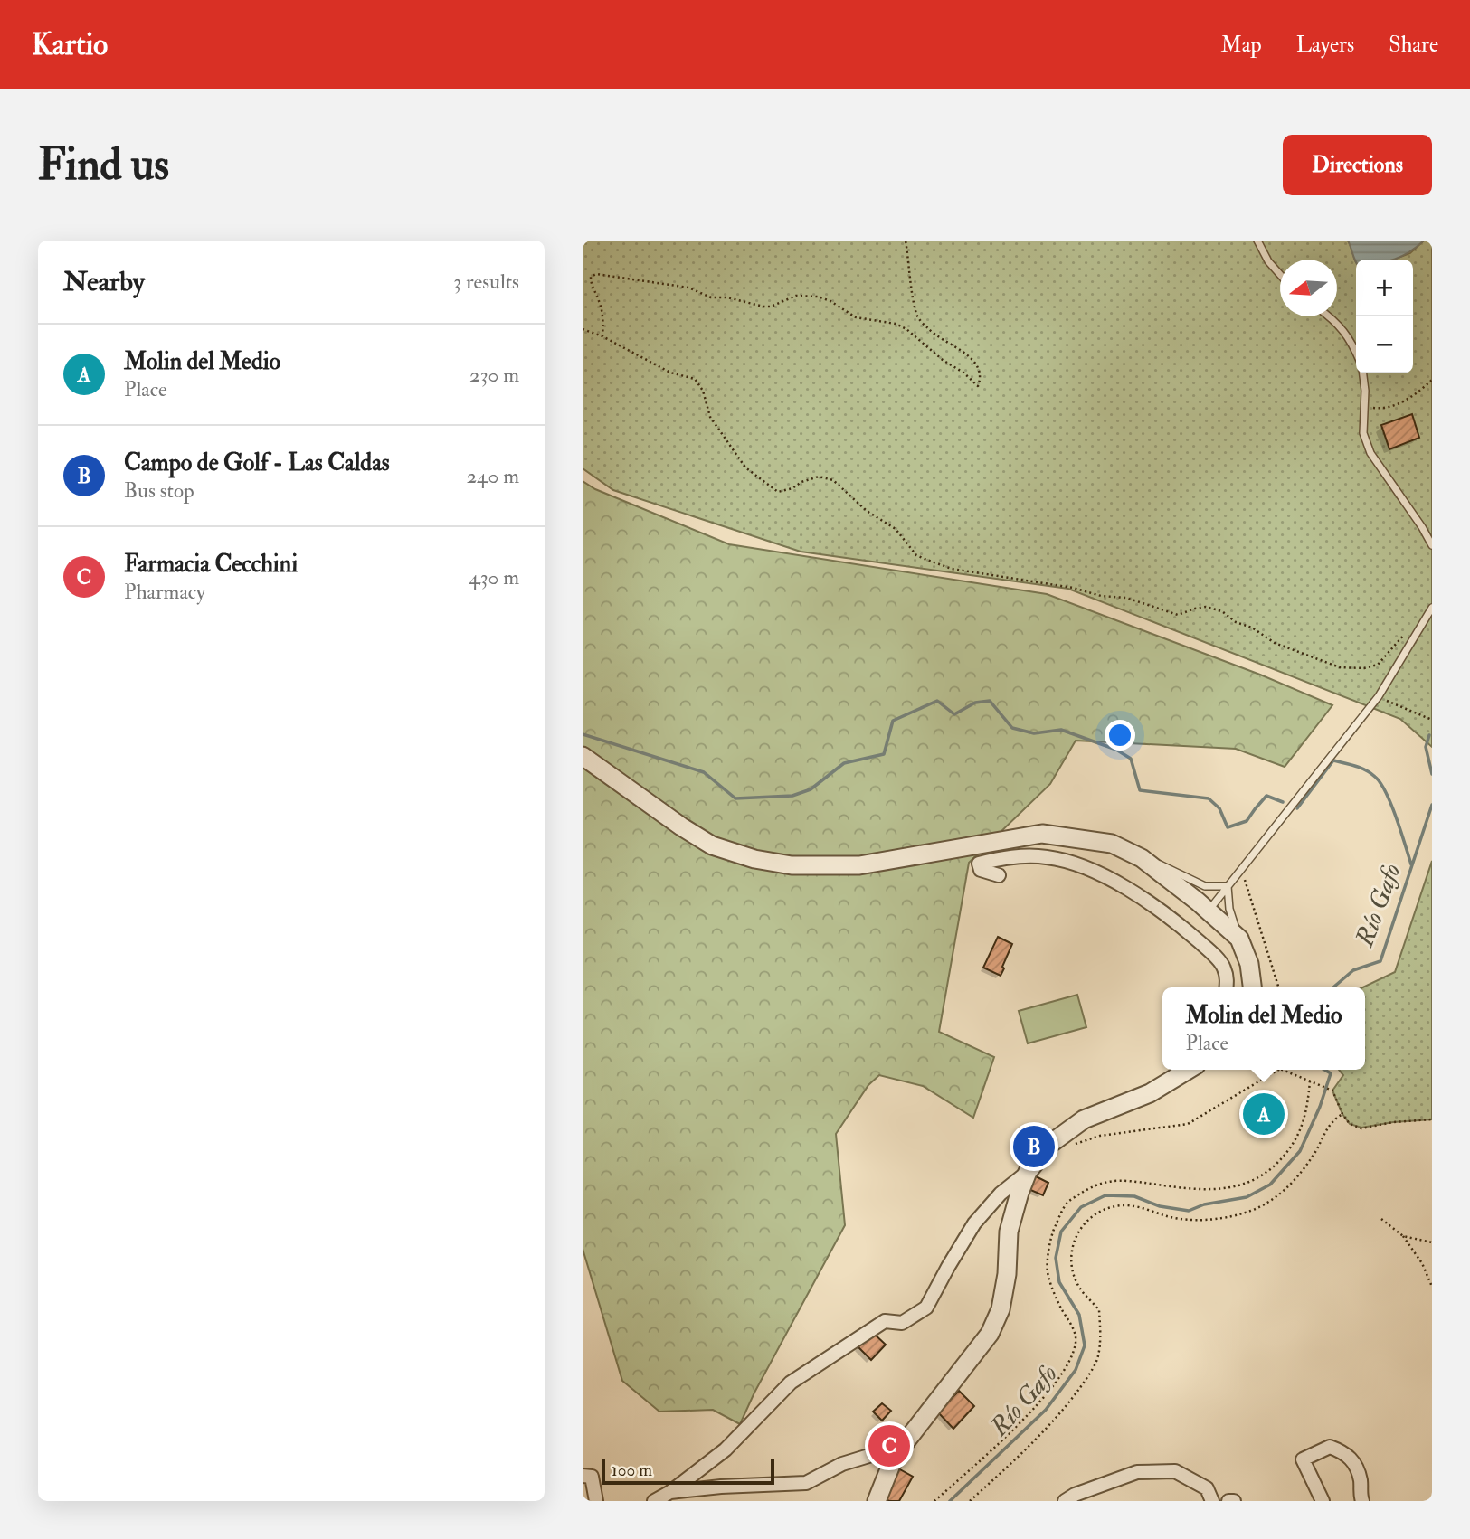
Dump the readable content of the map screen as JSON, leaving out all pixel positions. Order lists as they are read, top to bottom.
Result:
{
  "water": ["Río Gafo"],
  "scale_bar": "100 m",
  "north": "left",
  "page": {
    "header": "Kartio",
    "nav": ["Map", "Layers", "Share"],
    "buttons": "Directions",
    "title": "Find us",
    "heading": ["Nearby", "3 results"],
    "map_buttons": ["+", "−"],
    "list": [
      {
        "mark": "A",
        "name": "Molin del Medio",
        "note": "Place",
        "value": "230 m"
      },
      {
        "mark": "B",
        "name": "Campo de Golf - Las Caldas",
        "note": "Bus stop",
        "value": "240 m"
      },
      {
        "mark": "C",
        "name": "Farmacia Cecchini",
        "note": "Pharmacy",
        "value": "430 m"
      }
    ],
    "popup": ["Molin del Medio", "Place"],
    "pins": ["A", "B", "C"],
    "scale": "100 m"
  }
}
